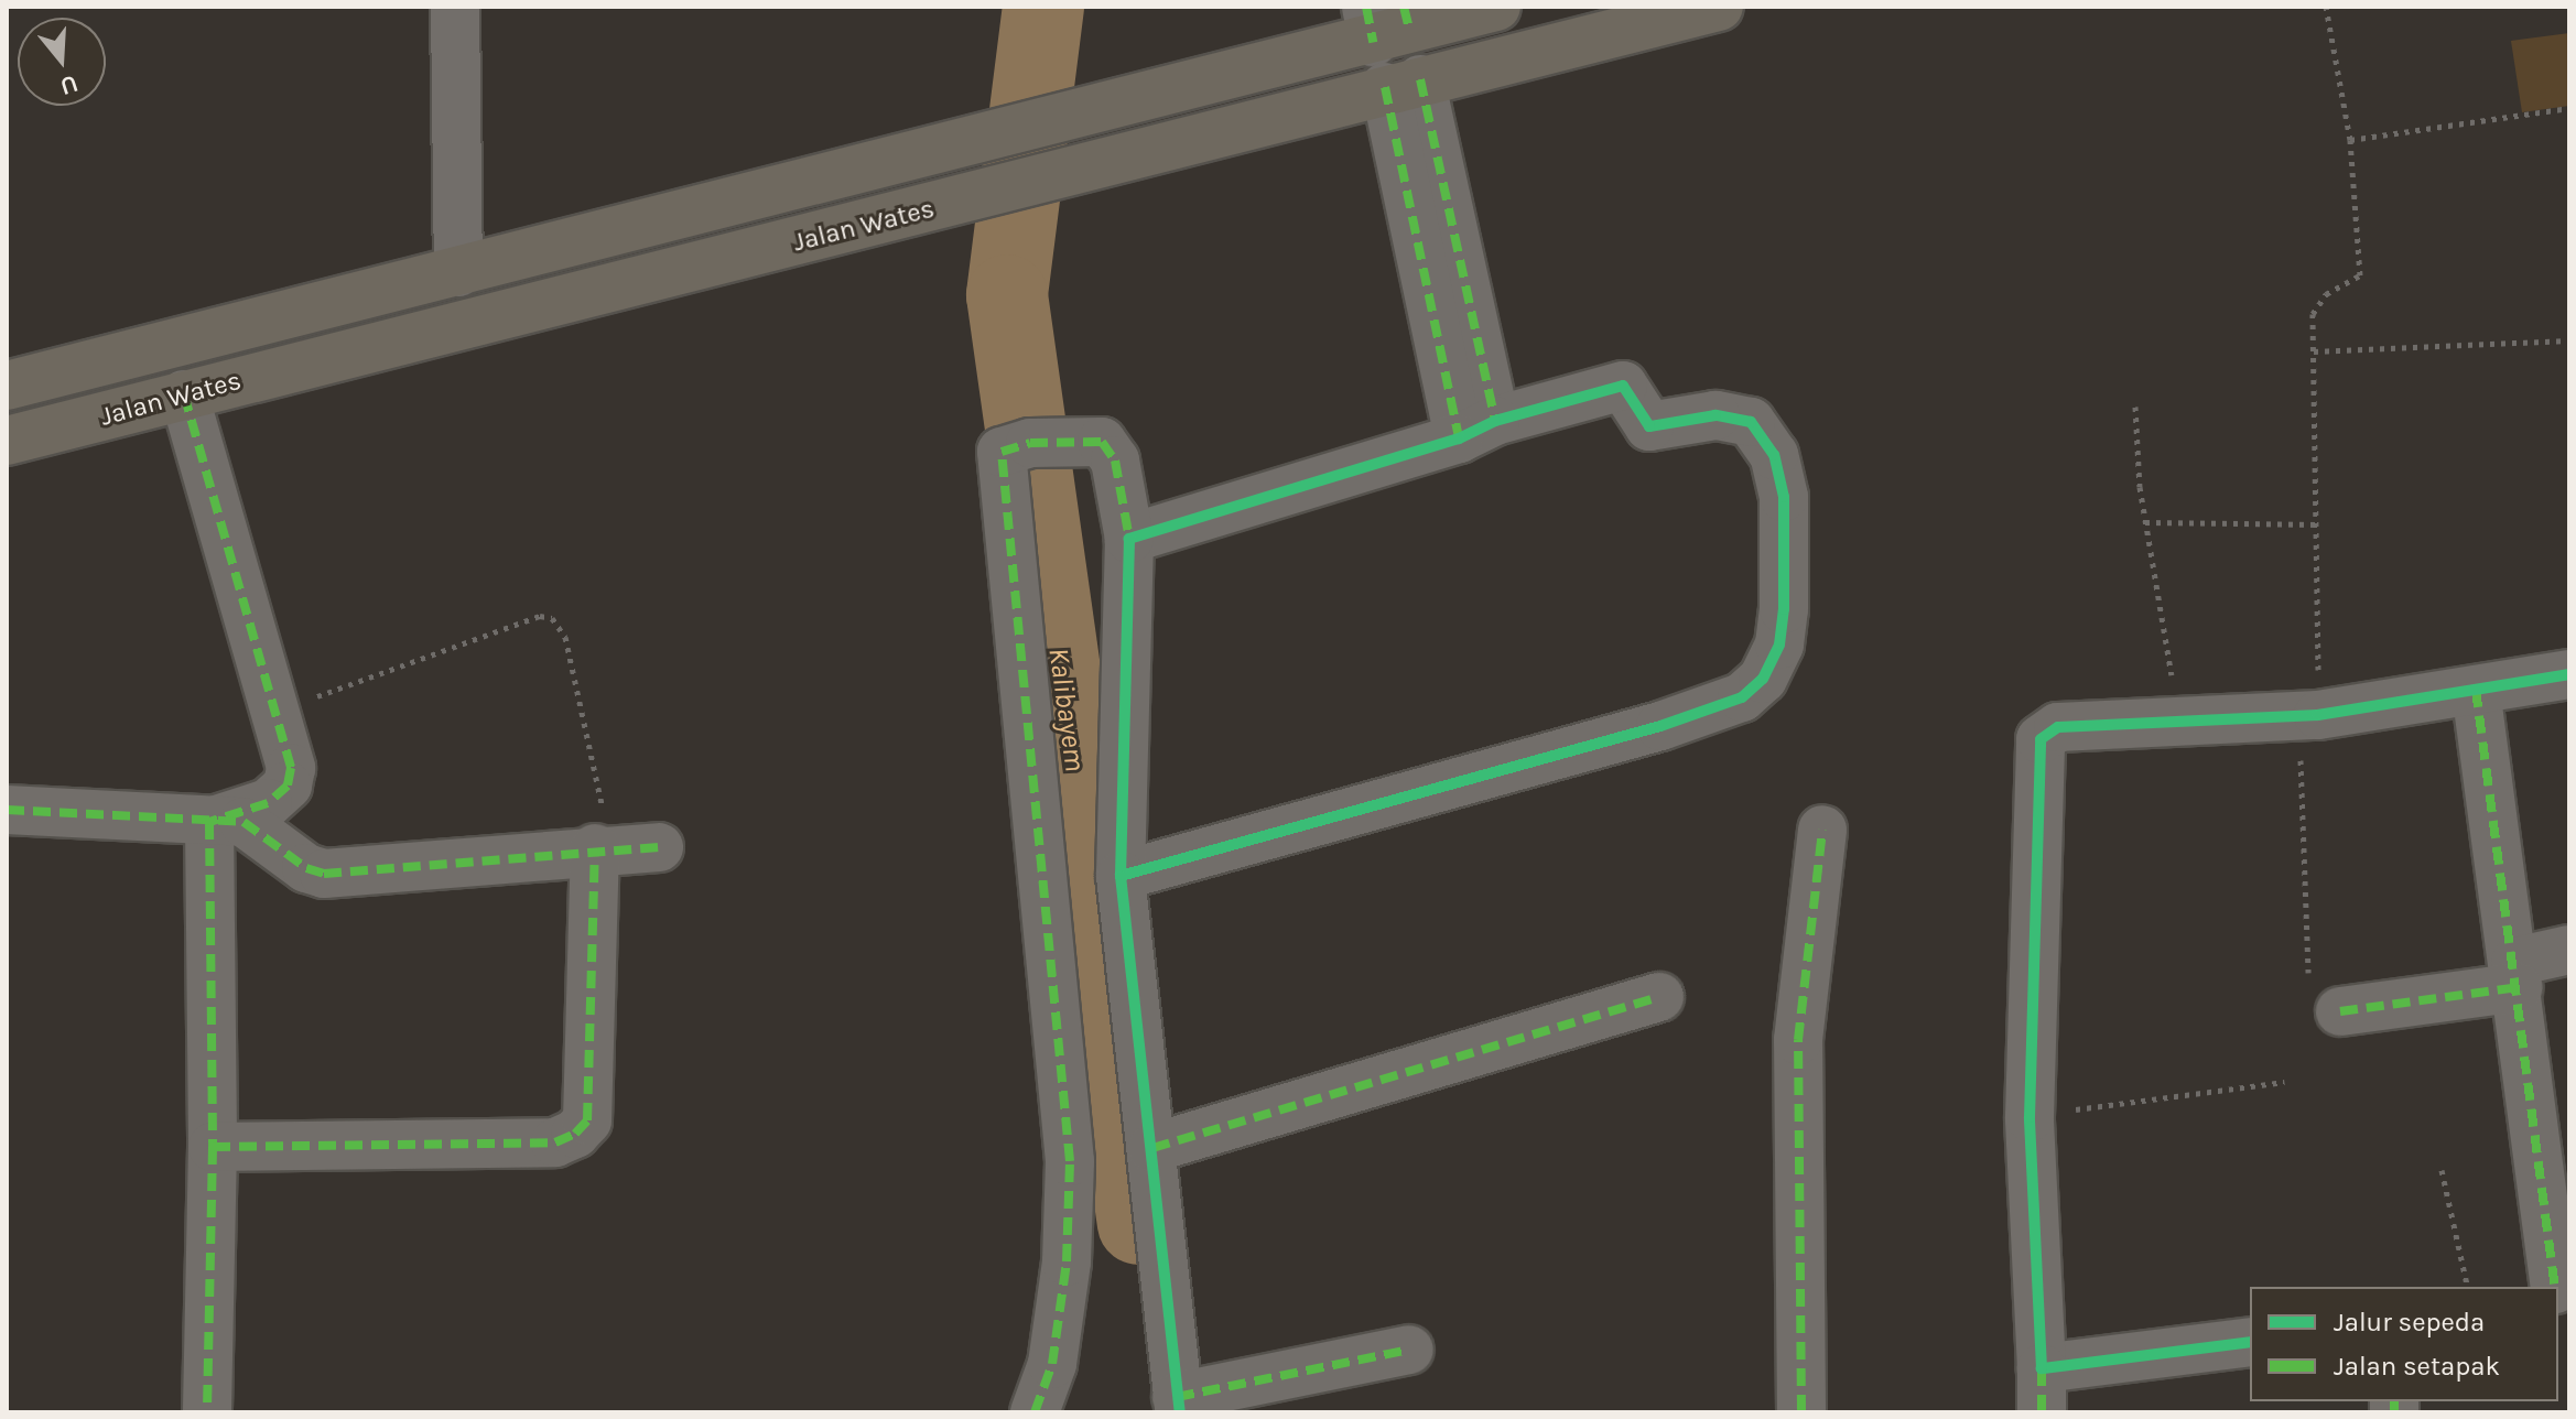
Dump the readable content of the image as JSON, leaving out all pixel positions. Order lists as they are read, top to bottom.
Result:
{
  "streets": {
    "main road": ["Jalan Wates"]
  },
  "water": ["Kalibayem"],
  "legend": ["Jalur sepeda", "Jalan setapak"],
  "north": "bottom"
}
